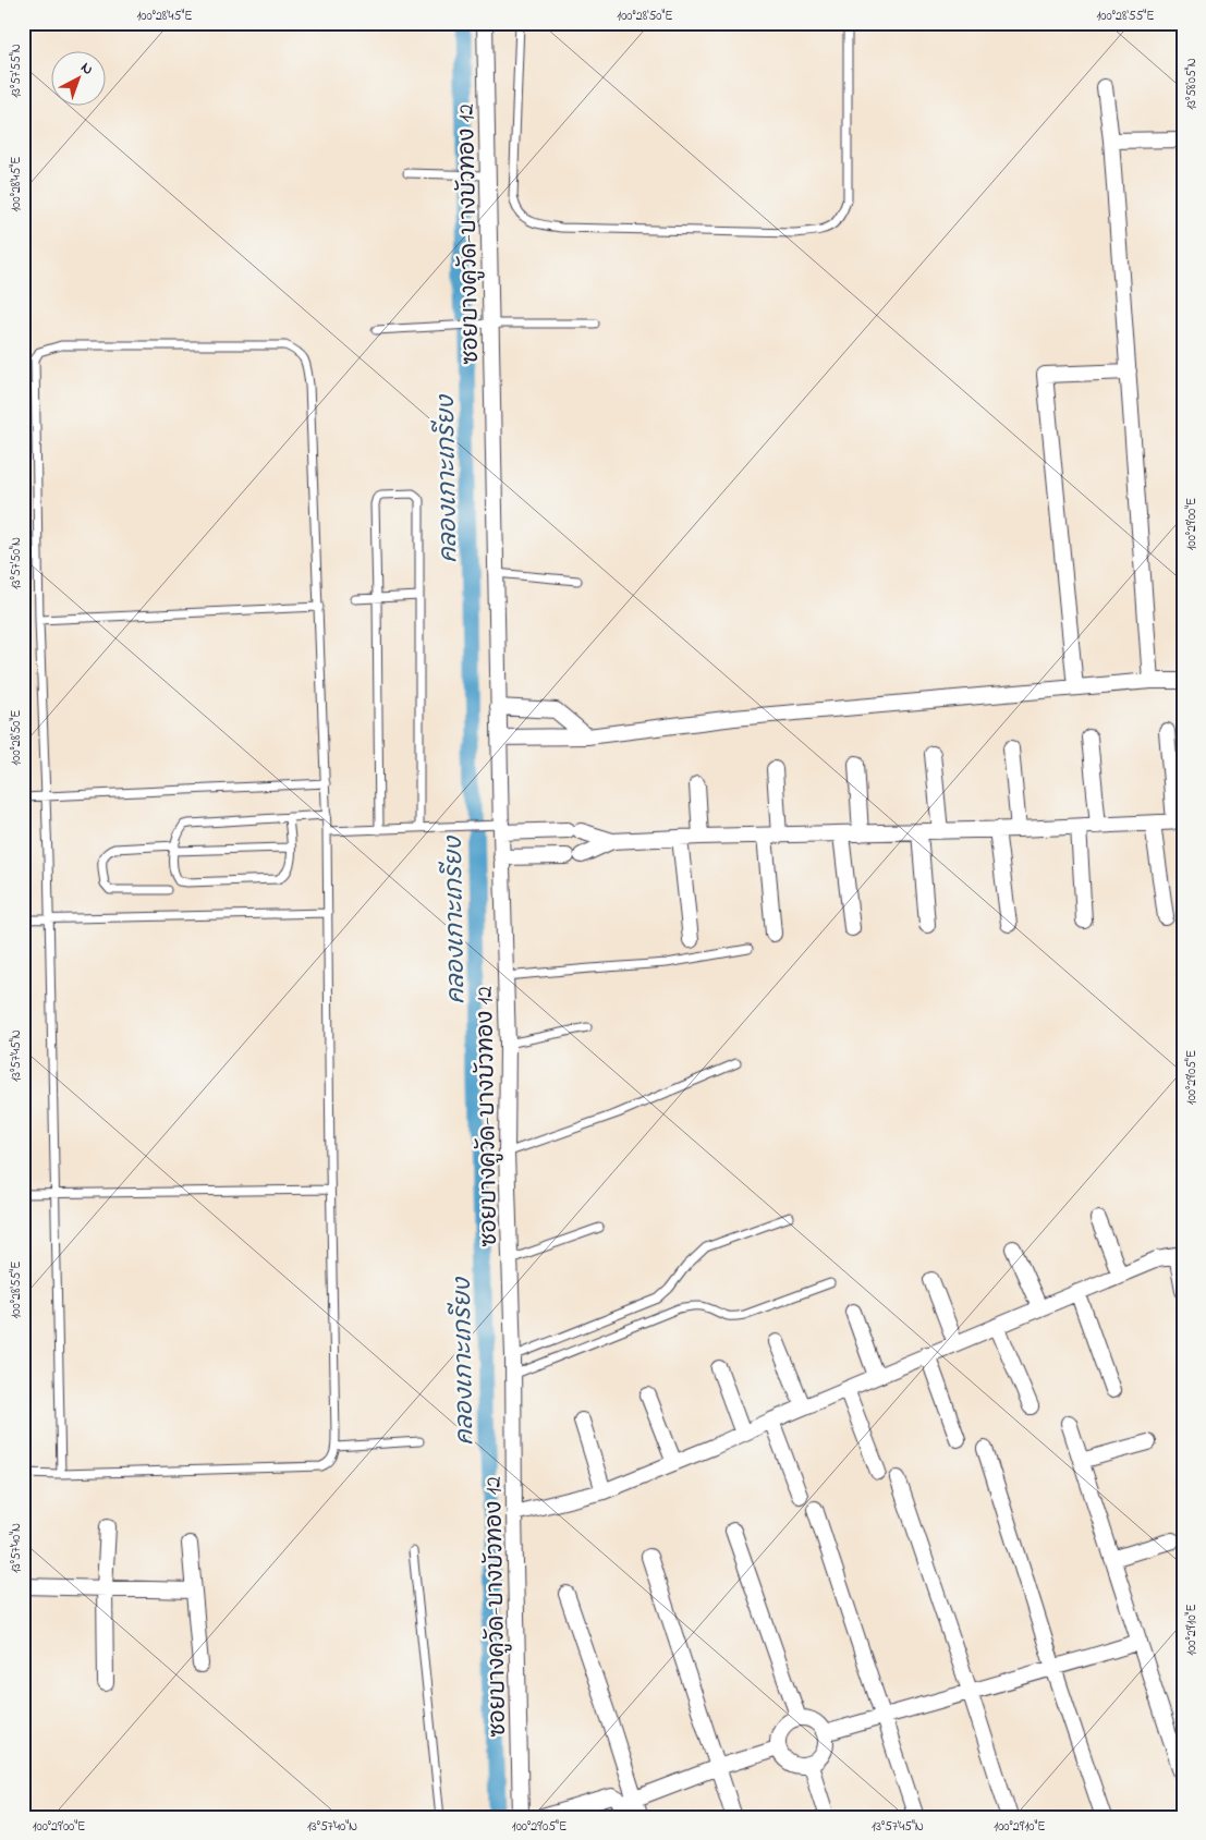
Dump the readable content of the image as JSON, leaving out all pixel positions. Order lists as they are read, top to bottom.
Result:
{
  "streets": {
    "street": ["ซอยบางคูวัด-บางบัวทอง 12"]
  },
  "water": ["คลองเกาะเกรียง"],
  "north": "top right",
  "coordinates": [
    "100°28'45\"E",
    "100°28'50\"E",
    "100°28'55\"E",
    "13°57'55\"N",
    "13°58'05\"N",
    "100°29'00\"E",
    "13°57'50\"N",
    "13°57'45\"N",
    "100°29'05\"E",
    "13°57'40\"N",
    "100°29'10\"E"
  ]
}
